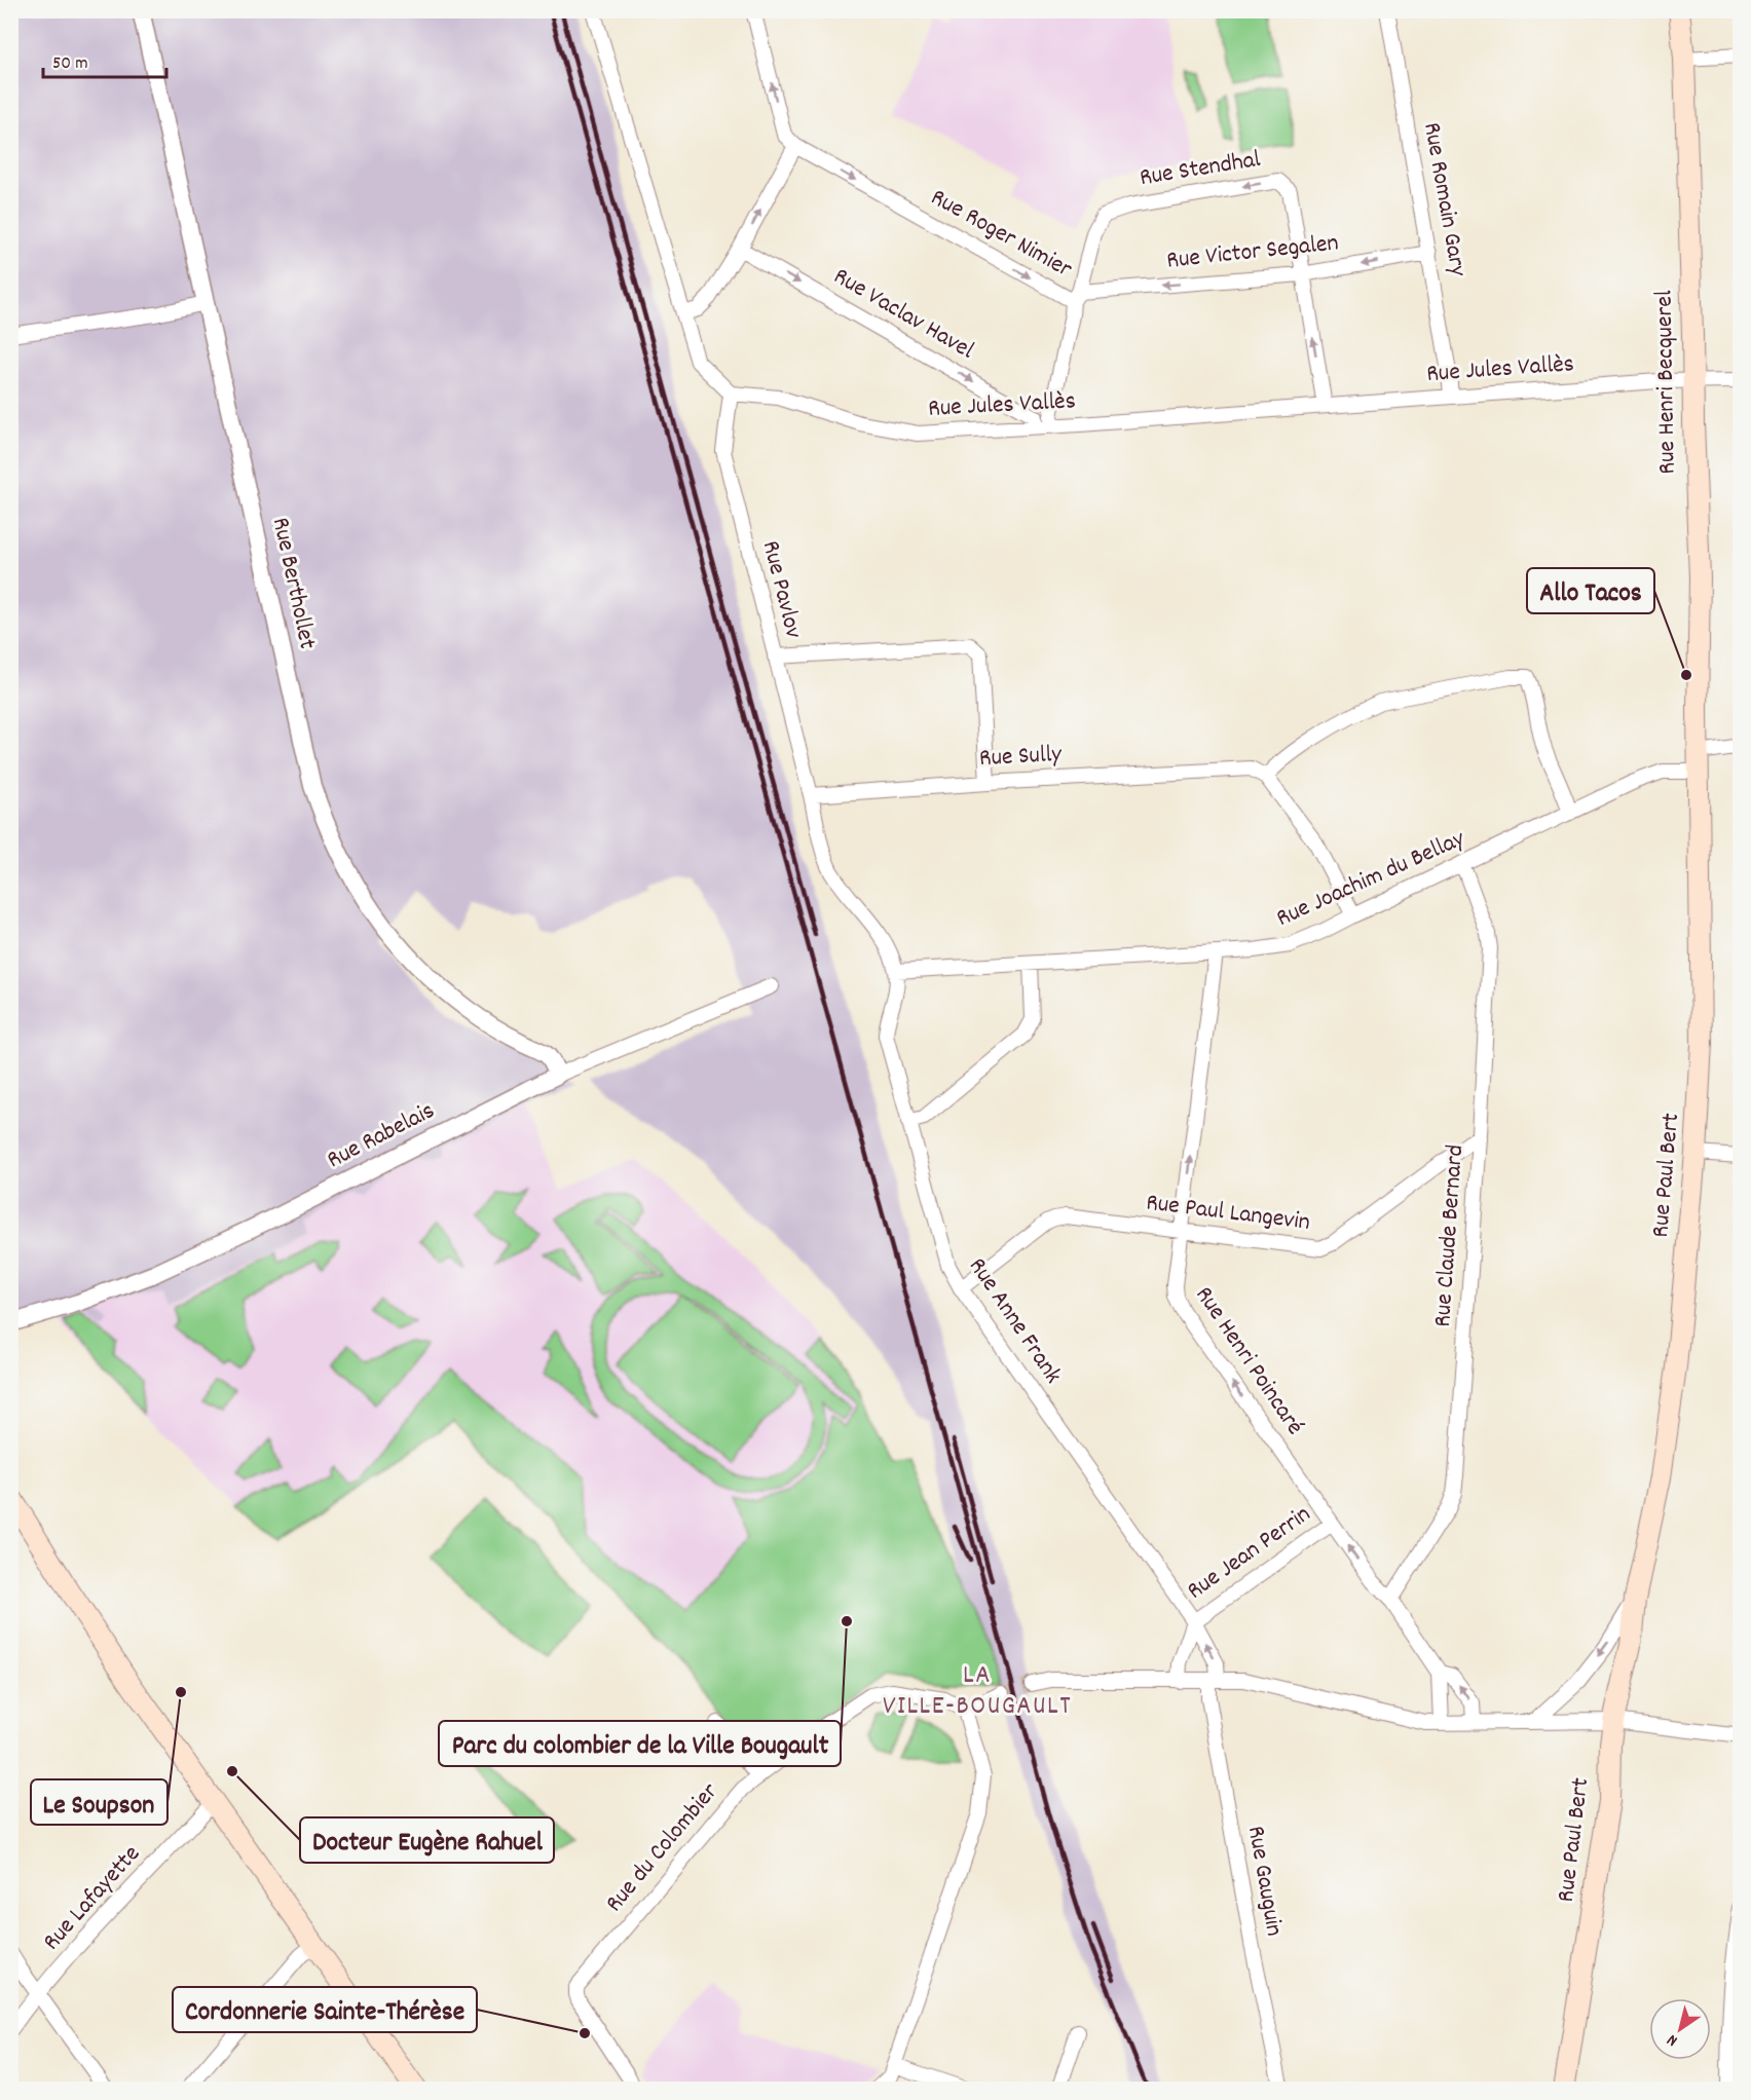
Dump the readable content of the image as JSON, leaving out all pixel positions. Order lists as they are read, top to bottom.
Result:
{
  "streets": {
    "main road": ["Rue Henri Becquerel", "Rue Paul Bert"],
    "street": [
      "Rue Stendhal",
      "Rue Romain Gary",
      "Rue Roger Nimier",
      "Rue Victor Segalen",
      "Rue Vaclav Havel",
      "Rue Jules Vallès",
      "Rue Berthollet",
      "Rue Pavlov",
      "Rue Sully",
      "Rue Joachim du Bellay",
      "Rue Rabelais",
      "Rue Paul Langevin",
      "Rue Claude Bernard",
      "Rue Anne Frank",
      "Rue Henri Poincaré",
      "Rue Jean Perrin",
      "Rue du Colombier",
      "Rue Gauguin",
      "Rue Lafayette"
    ]
  },
  "crossings": [
    ["Rue Stendhal", "Rue Roger Nimier"],
    ["Rue Stendhal", "Rue Victor Segalen"],
    ["Rue Stendhal", "Rue Jules Vallès"],
    ["Rue Romain Gary", "Rue Victor Segalen"],
    ["Rue Romain Gary", "Rue Jules Vallès"],
    ["Rue Roger Nimier", "Rue Victor Segalen"],
    ["Rue Roger Nimier", "Rue Jules Vallès"],
    ["Rue Vaclav Havel", "Rue Jules Vallès"],
    ["Rue Jules Vallès", "Rue Henri Becquerel"],
    ["Rue Jules Vallès", "Rue Pavlov"],
    ["Rue Henri Becquerel", "Rue Joachim du Bellay"],
    ["Rue Henri Becquerel", "Rue Paul Bert"],
    ["Rue Berthollet", "Rue Rabelais"],
    ["Rue Pavlov", "Rue Sully"],
    ["Rue Joachim du Bellay", "Rue Paul Bert"],
    ["Rue Joachim du Bellay", "Rue Claude Bernard"],
    ["Rue Joachim du Bellay", "Rue Anne Frank"],
    ["Rue Joachim du Bellay", "Rue Henri Poincaré"],
    ["Rue Paul Langevin", "Rue Claude Bernard"],
    ["Rue Paul Langevin", "Rue Anne Frank"],
    ["Rue Paul Langevin", "Rue Henri Poincaré"],
    ["Rue Claude Bernard", "Rue Henri Poincaré"],
    ["Rue Anne Frank", "Rue Jean Perrin"],
    ["Rue Anne Frank", "Rue Gauguin"],
    ["Rue Henri Poincaré", "Rue Jean Perrin"]
  ],
  "one_way": [
    "Rue Roger Nimier",
    "Rue Victor Segalen",
    "Rue Vaclav Havel",
    "Rue Henri Poincaré"
  ],
  "districts": ["LA VILLE-BOUGAULT"],
  "places": [
    "Allo Tacos",
    "Parc du colombier de la Ville Bougault",
    "Le Soupson",
    "Docteur Eugène Rahuel",
    "Cordonnerie Sainte-Thérèse"
  ],
  "scale_bar": "50 m",
  "north": "bottom left"
}
